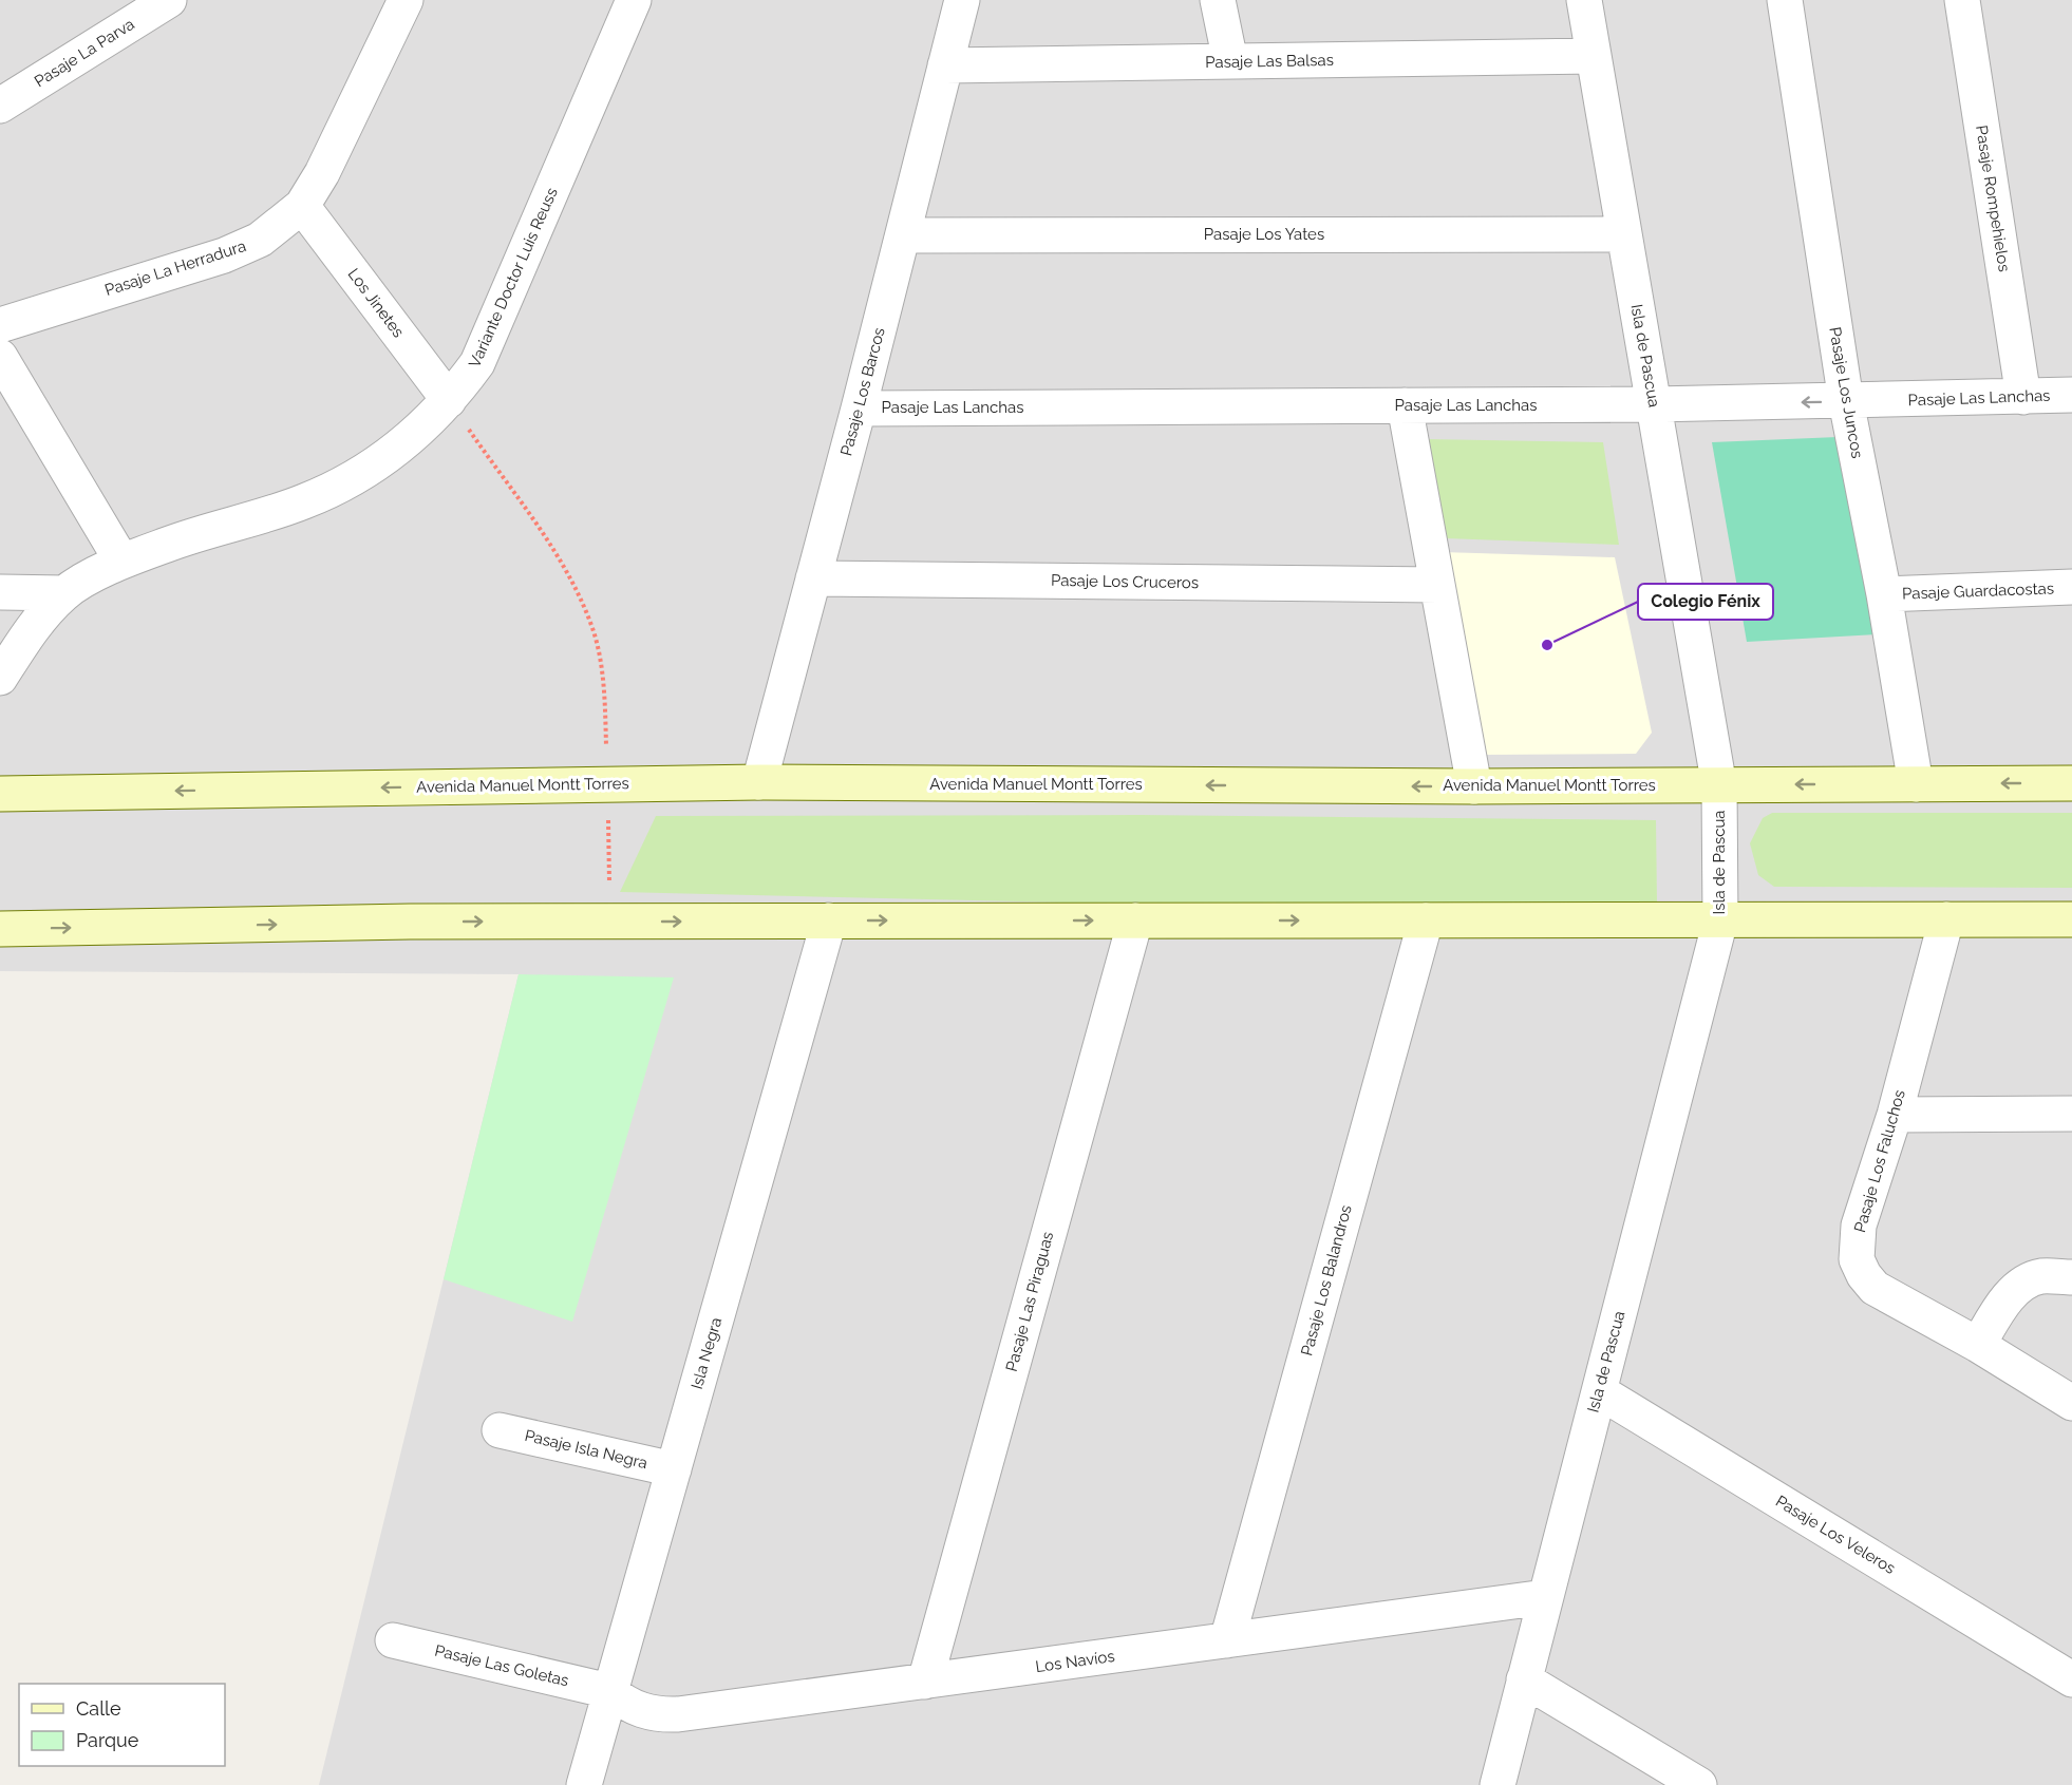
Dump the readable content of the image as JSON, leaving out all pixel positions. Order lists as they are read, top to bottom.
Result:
{
  "streets": {
    "street": [
      "Pasaje La Parva",
      "Pasaje Las Balsas",
      "Pasaje Rompehielos",
      "Pasaje Los Yates",
      "Pasaje La Herradura",
      "Variante Doctor Luis Reuss",
      "Los Jinetes",
      "Isla de Pascua",
      "Pasaje Los Barcos",
      "Pasaje Los Juncos",
      "Pasaje Las Lanchas",
      "Pasaje Los Cruceros",
      "Pasaje Guardacostas",
      "Avenida Manuel Montt Torres",
      "Pasaje Los Faluchos",
      "Pasaje Los Balandros",
      "Pasaje Las Piraguas",
      "Isla Negra",
      "Pasaje Isla Negra",
      "Pasaje Los Veleros",
      "Los Navíos",
      "Pasaje Las Goletas"
    ]
  },
  "crossings": [
    ["Pasaje Las Balsas", "Isla de Pascua"],
    ["Pasaje Las Balsas", "Pasaje Los Barcos"],
    ["Pasaje Rompehielos", "Pasaje Las Lanchas"],
    ["Pasaje Los Yates", "Isla de Pascua"],
    ["Pasaje Los Yates", "Pasaje Los Barcos"],
    ["Pasaje La Herradura", "Los Jinetes"],
    ["Variante Doctor Luis Reuss", "Los Jinetes"],
    ["Isla de Pascua", "Pasaje Las Lanchas"],
    ["Isla de Pascua", "Avenida Manuel Montt Torres"],
    ["Isla de Pascua", "Pasaje Los Veleros"],
    ["Isla de Pascua", "Los Navíos"],
    ["Pasaje Los Barcos", "Pasaje Las Lanchas"],
    ["Pasaje Los Barcos", "Pasaje Los Cruceros"],
    ["Pasaje Los Barcos", "Avenida Manuel Montt Torres"],
    ["Pasaje Los Juncos", "Pasaje Las Lanchas"],
    ["Pasaje Los Juncos", "Pasaje Guardacostas"],
    ["Pasaje Los Juncos", "Avenida Manuel Montt Torres"],
    ["Pasaje Los Balandros", "Los Navíos"],
    ["Pasaje Las Piraguas", "Los Navíos"],
    ["Isla Negra", "Pasaje Isla Negra"],
    ["Isla Negra", "Los Navíos"],
    ["Isla Negra", "Pasaje Las Goletas"],
    ["Los Navíos", "Pasaje Las Goletas"]
  ],
  "places": ["Colegio Fénix"],
  "legend": ["Calle", "Parque"]
}
